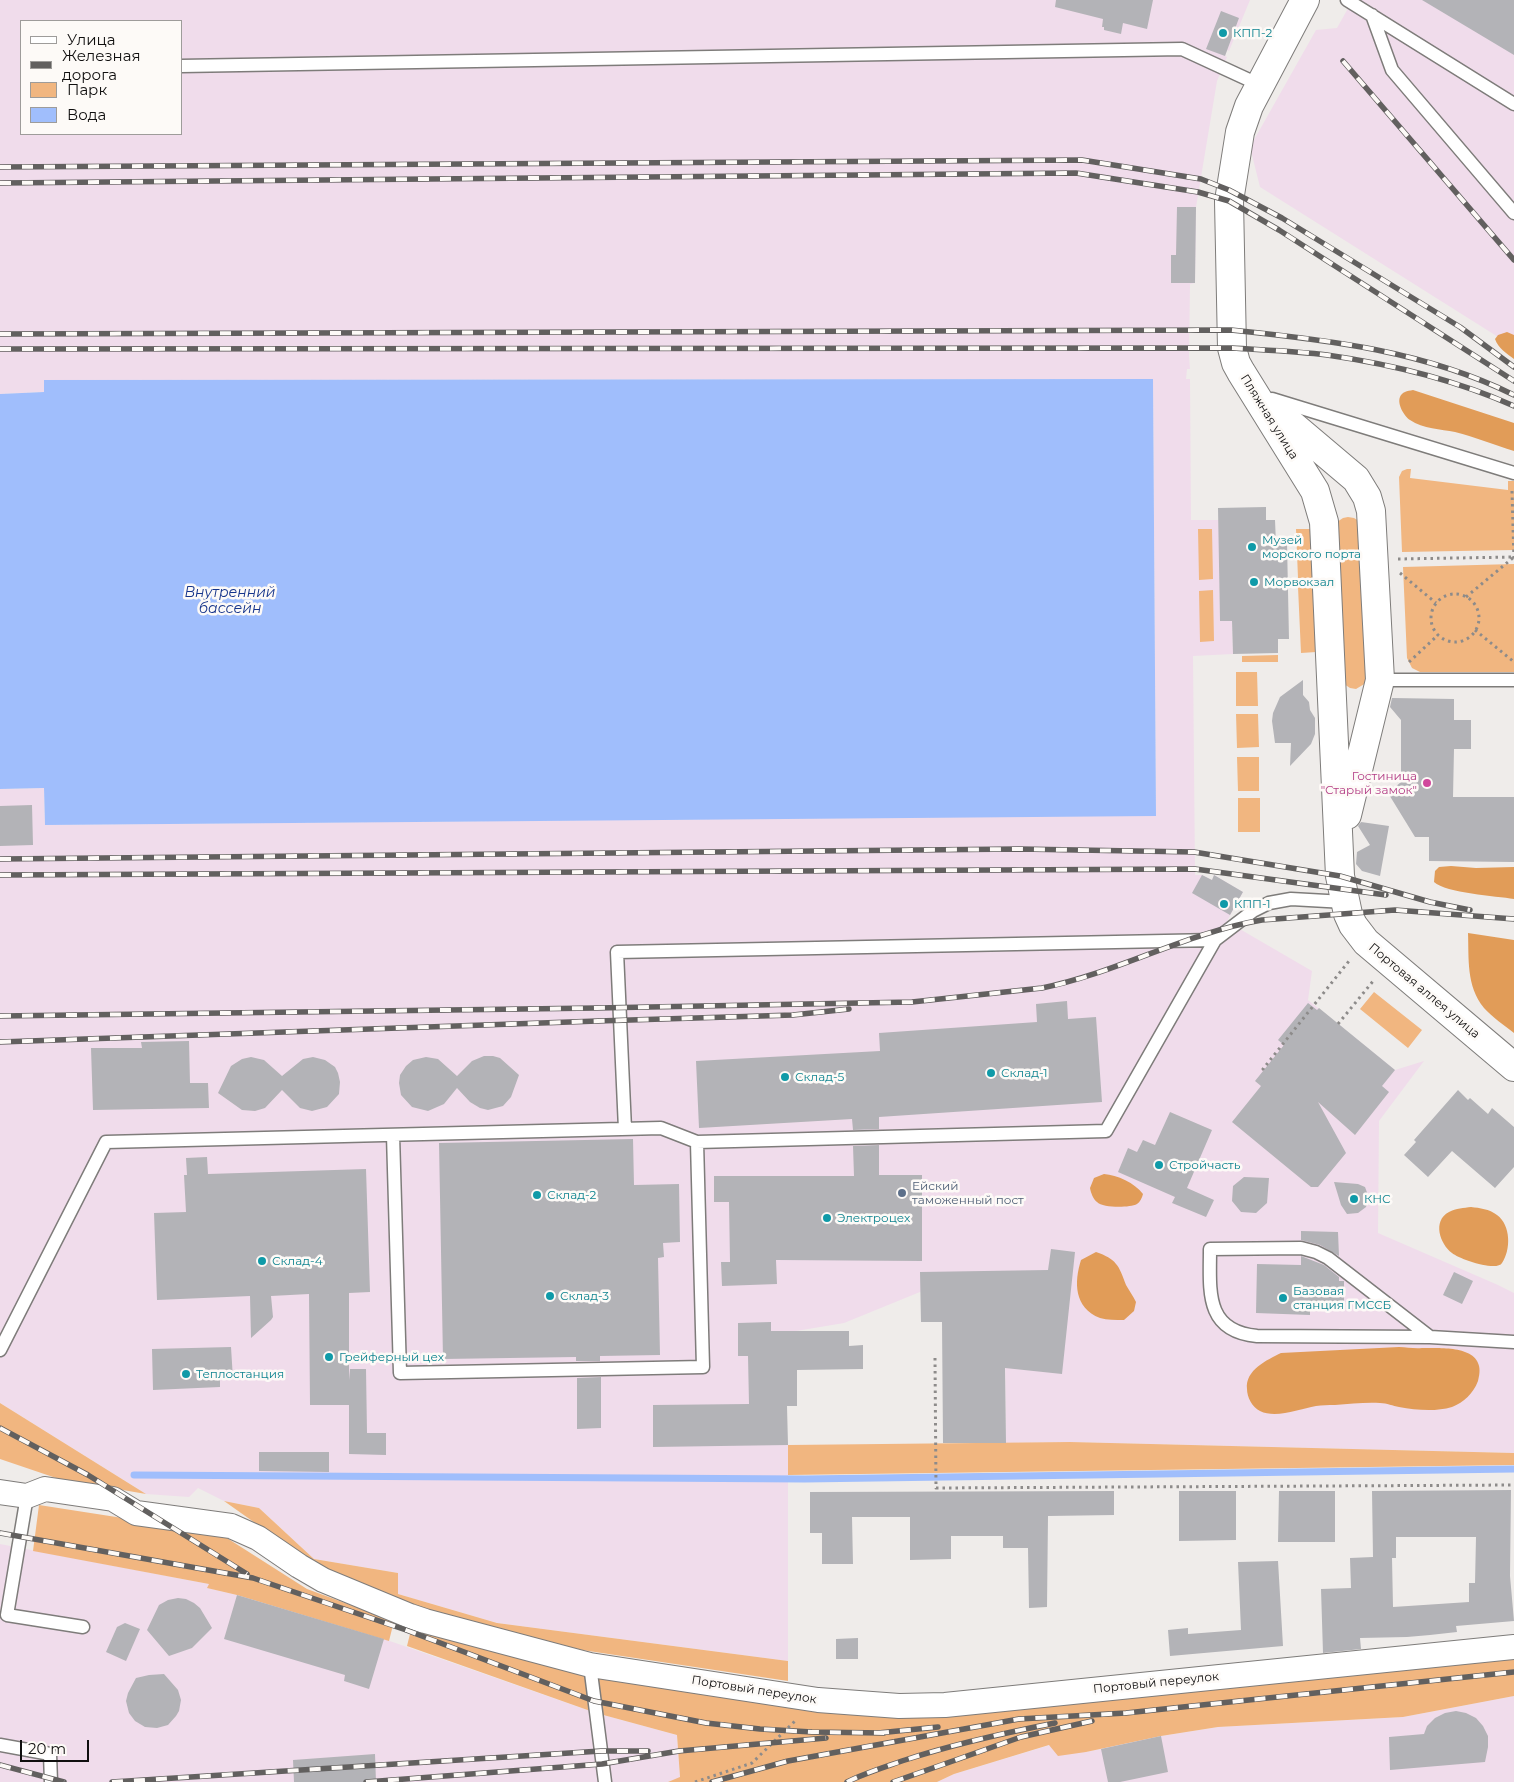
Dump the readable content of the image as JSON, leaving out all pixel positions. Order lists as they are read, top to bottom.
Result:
{
  "streets": {
    "street": ["Пляжная улица", "Портовая аллея улица", "Портовый переулок"]
  },
  "crossings": [
    ["Пляжная улица", "Портовая аллея улица"]
  ],
  "water": ["Внутренний бассейн"],
  "places": [
    "КПП-2",
    "Музей морского порта",
    "Морвокзал",
    "Гостиница \"Старый замок\"",
    "КПП-1",
    "Склад-1",
    "Склад-5",
    "Стройчасть",
    "Ейский таможенный пост",
    "Склад-2",
    "КНС",
    "Электроцех",
    "Склад-4",
    "Склад-3",
    "Базовая станция ГМССБ",
    "Грейферный цех",
    "Теплостанция"
  ],
  "legend": [
    "Улица",
    "Железная дорога",
    "Парк",
    "Вода"
  ],
  "scale_bar": "20 m"
}
